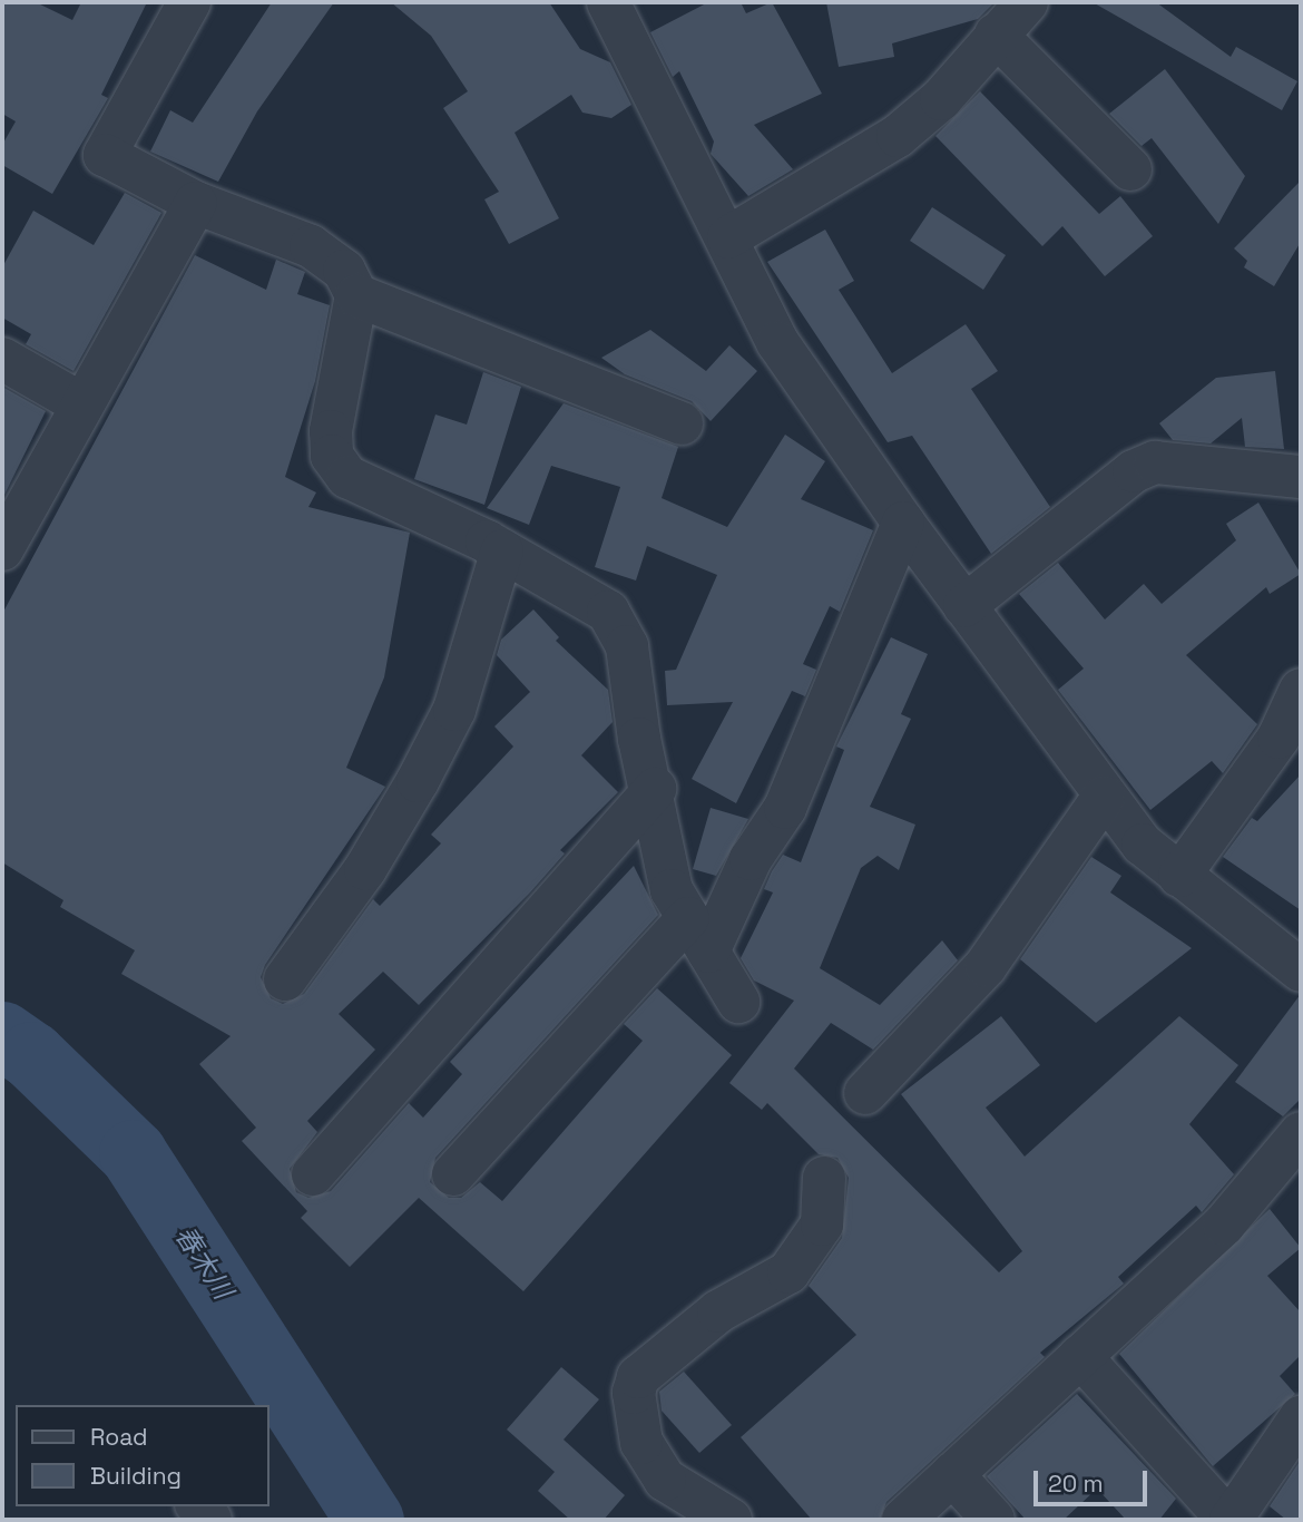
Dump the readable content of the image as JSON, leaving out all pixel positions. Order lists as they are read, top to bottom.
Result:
{
  "water": ["春木川"],
  "legend": ["Road", "Building"],
  "scale_bar": "20 m"
}
